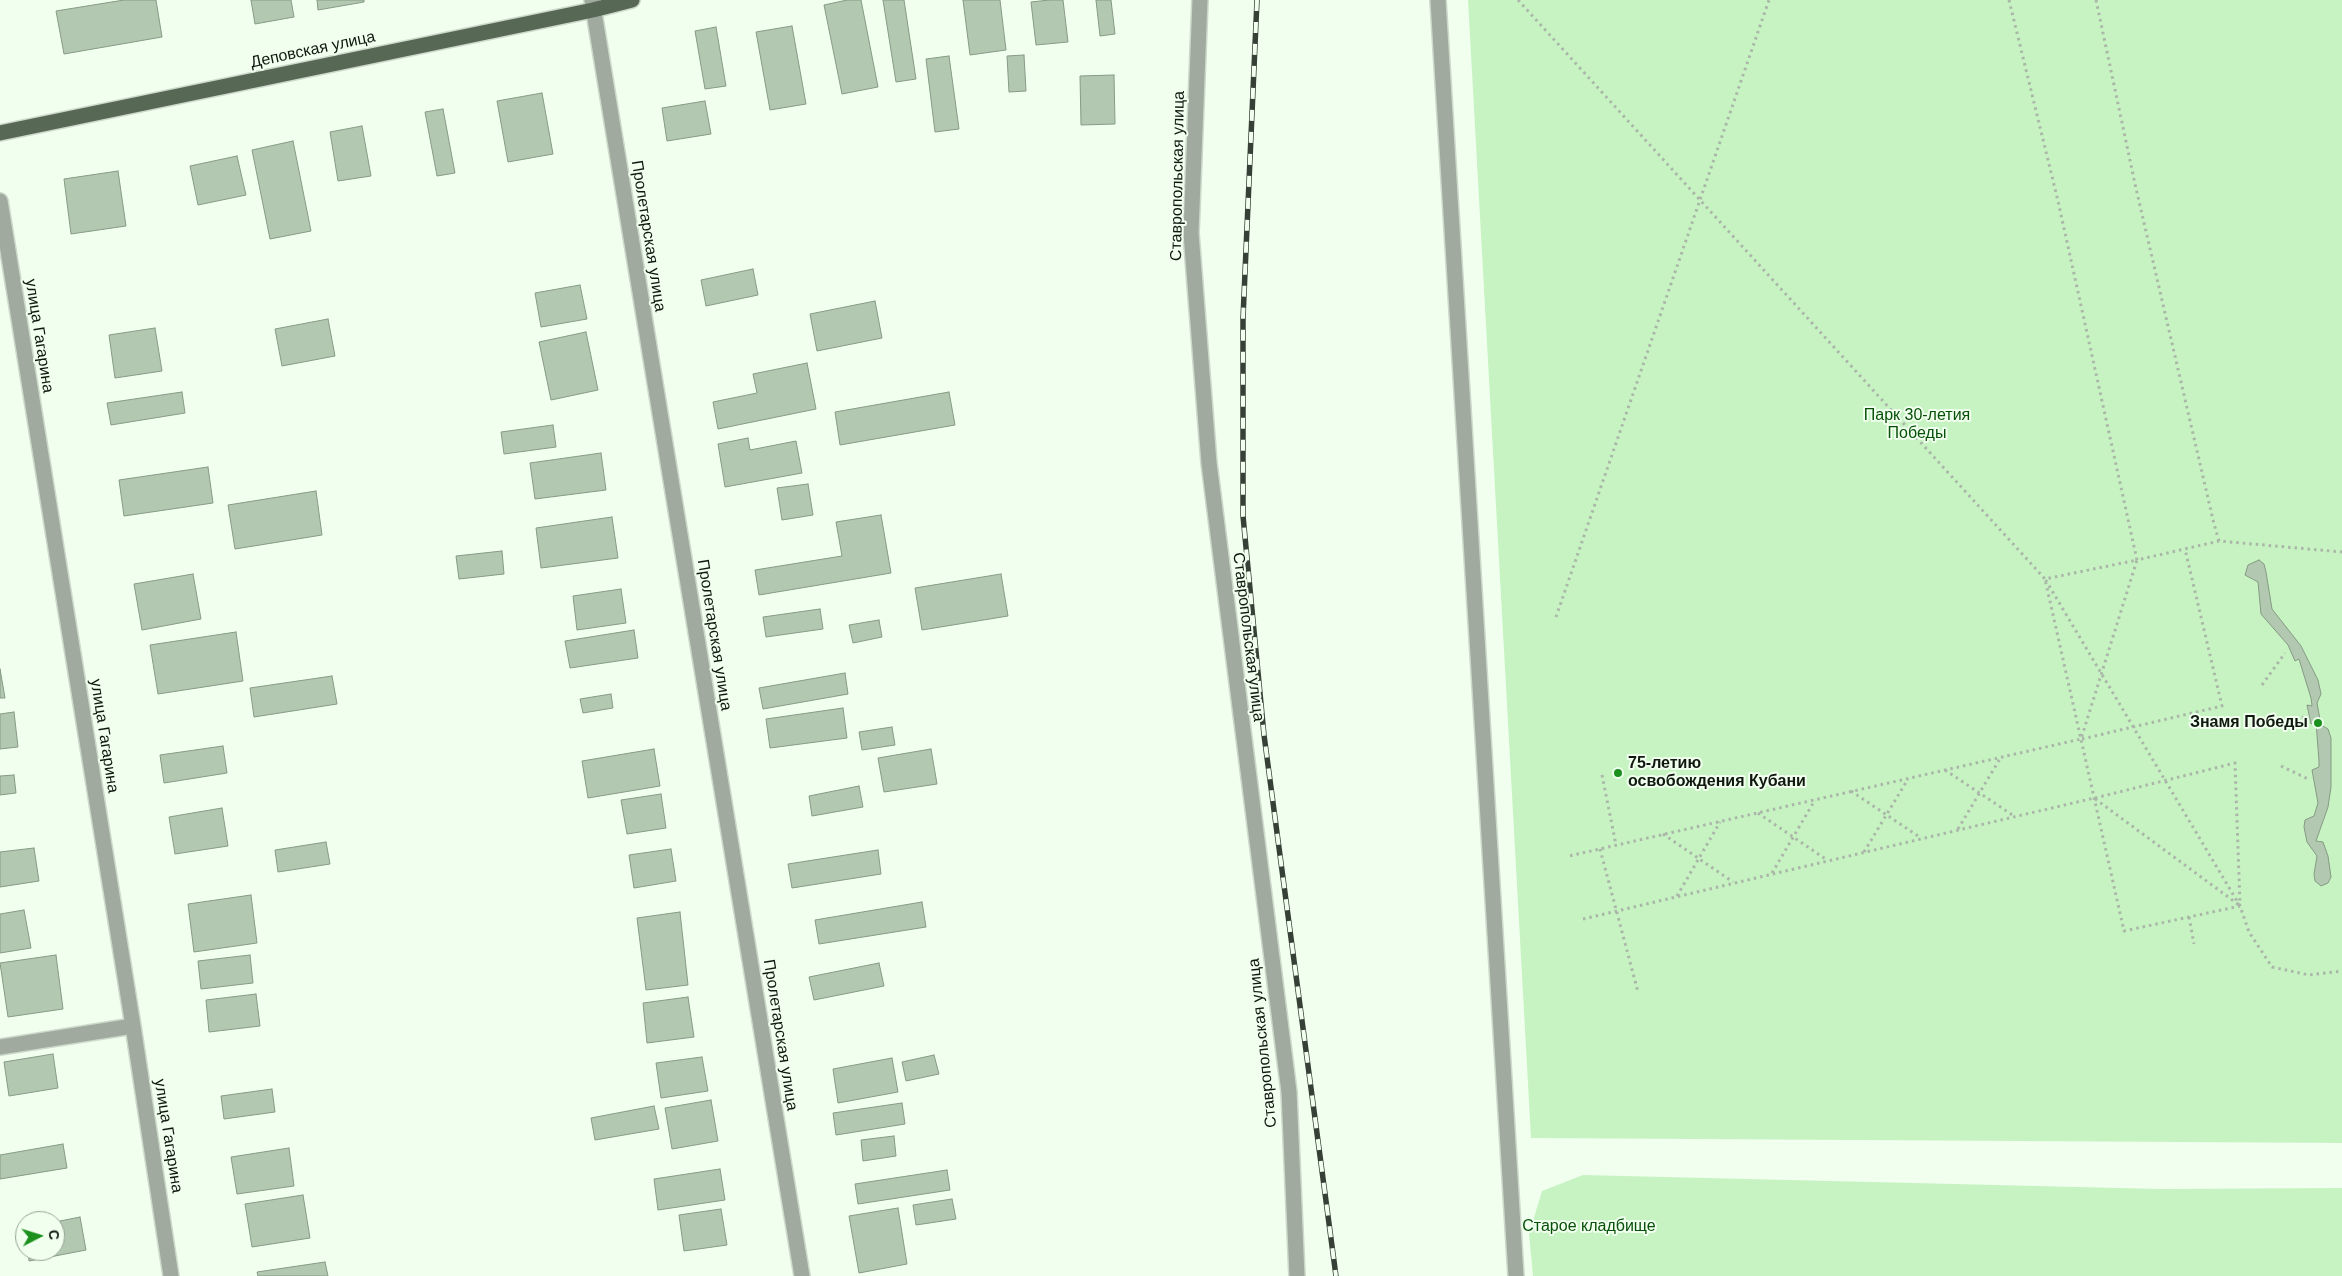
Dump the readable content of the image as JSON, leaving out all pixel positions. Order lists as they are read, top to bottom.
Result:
{
  "streets": {
    "main road": ["Деповская улица"],
    "street": ["Ставропольская улица", "Пролетарская улица", "улица Гагарина"]
  },
  "crossings": [
    ["Деповская улица", "Пролетарская улица"]
  ],
  "parks": ["Парк 30-летия Победы", "Старое кладбище"],
  "places": ["Знамя Победы", "75-летию освобождения Кубани"],
  "north": "right"
}
